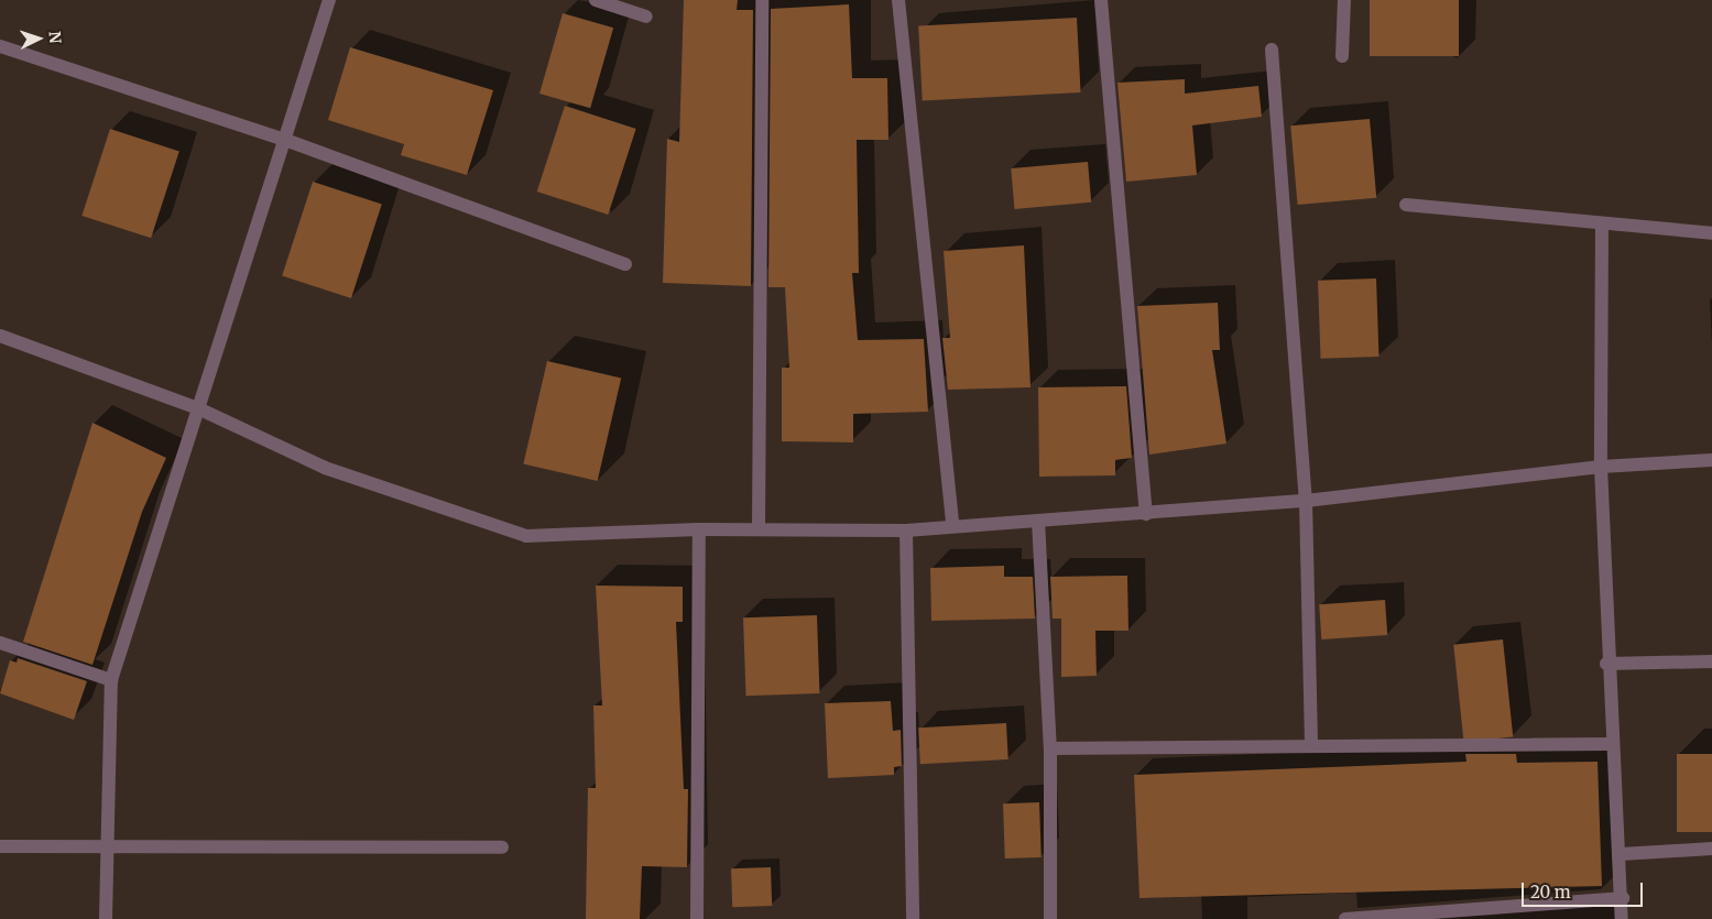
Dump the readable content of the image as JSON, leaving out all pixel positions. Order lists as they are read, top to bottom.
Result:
{
  "scale_bar": "20 m",
  "north": "right"
}
